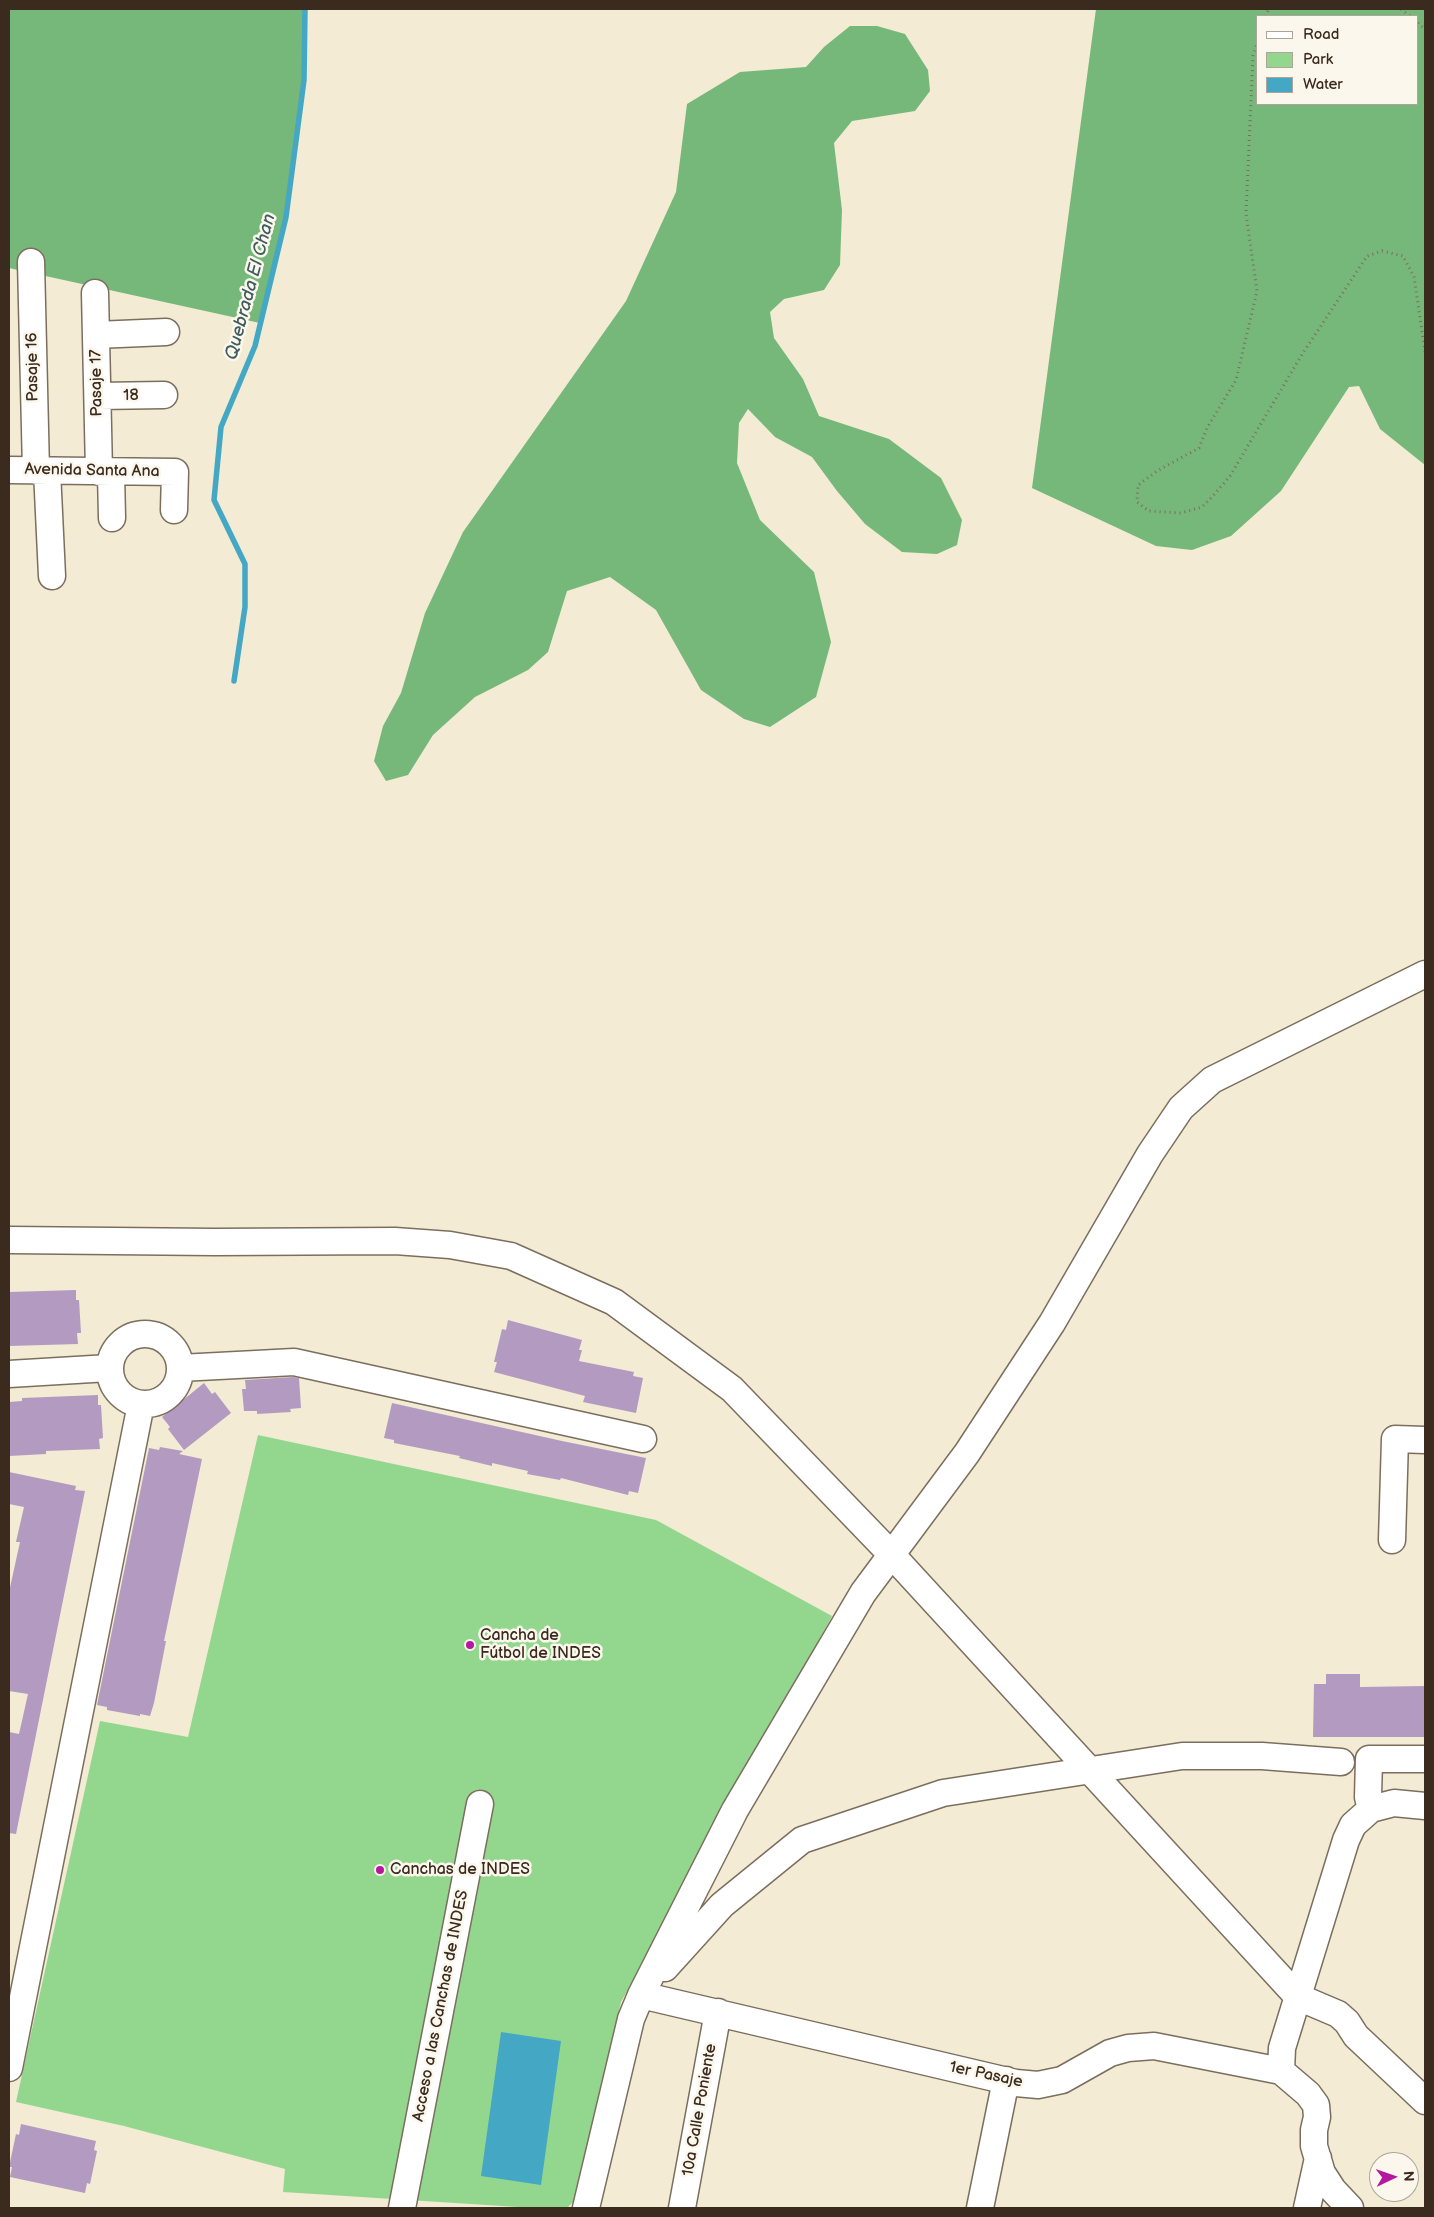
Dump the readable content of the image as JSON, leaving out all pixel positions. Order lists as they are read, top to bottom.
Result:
{
  "streets": {
    "street": [
      "Pasaje 16",
      "Pasaje 17",
      "18",
      "Avenida Santa Ana",
      "Acceso a las Canchas de INDES",
      "1er Pasaje",
      "10a Calle Poniente"
    ]
  },
  "crossings": [
    ["Pasaje 16", "Avenida Santa Ana"],
    ["Pasaje 17", "18"],
    ["Pasaje 17", "Avenida Santa Ana"],
    ["1er Pasaje", "10a Calle Poniente"]
  ],
  "water": ["Quebrada El Chan"],
  "places": ["Cancha de Fútbol de INDES", "Canchas de INDES"],
  "legend": ["Road", "Park", "Water"],
  "north": "right"
}
